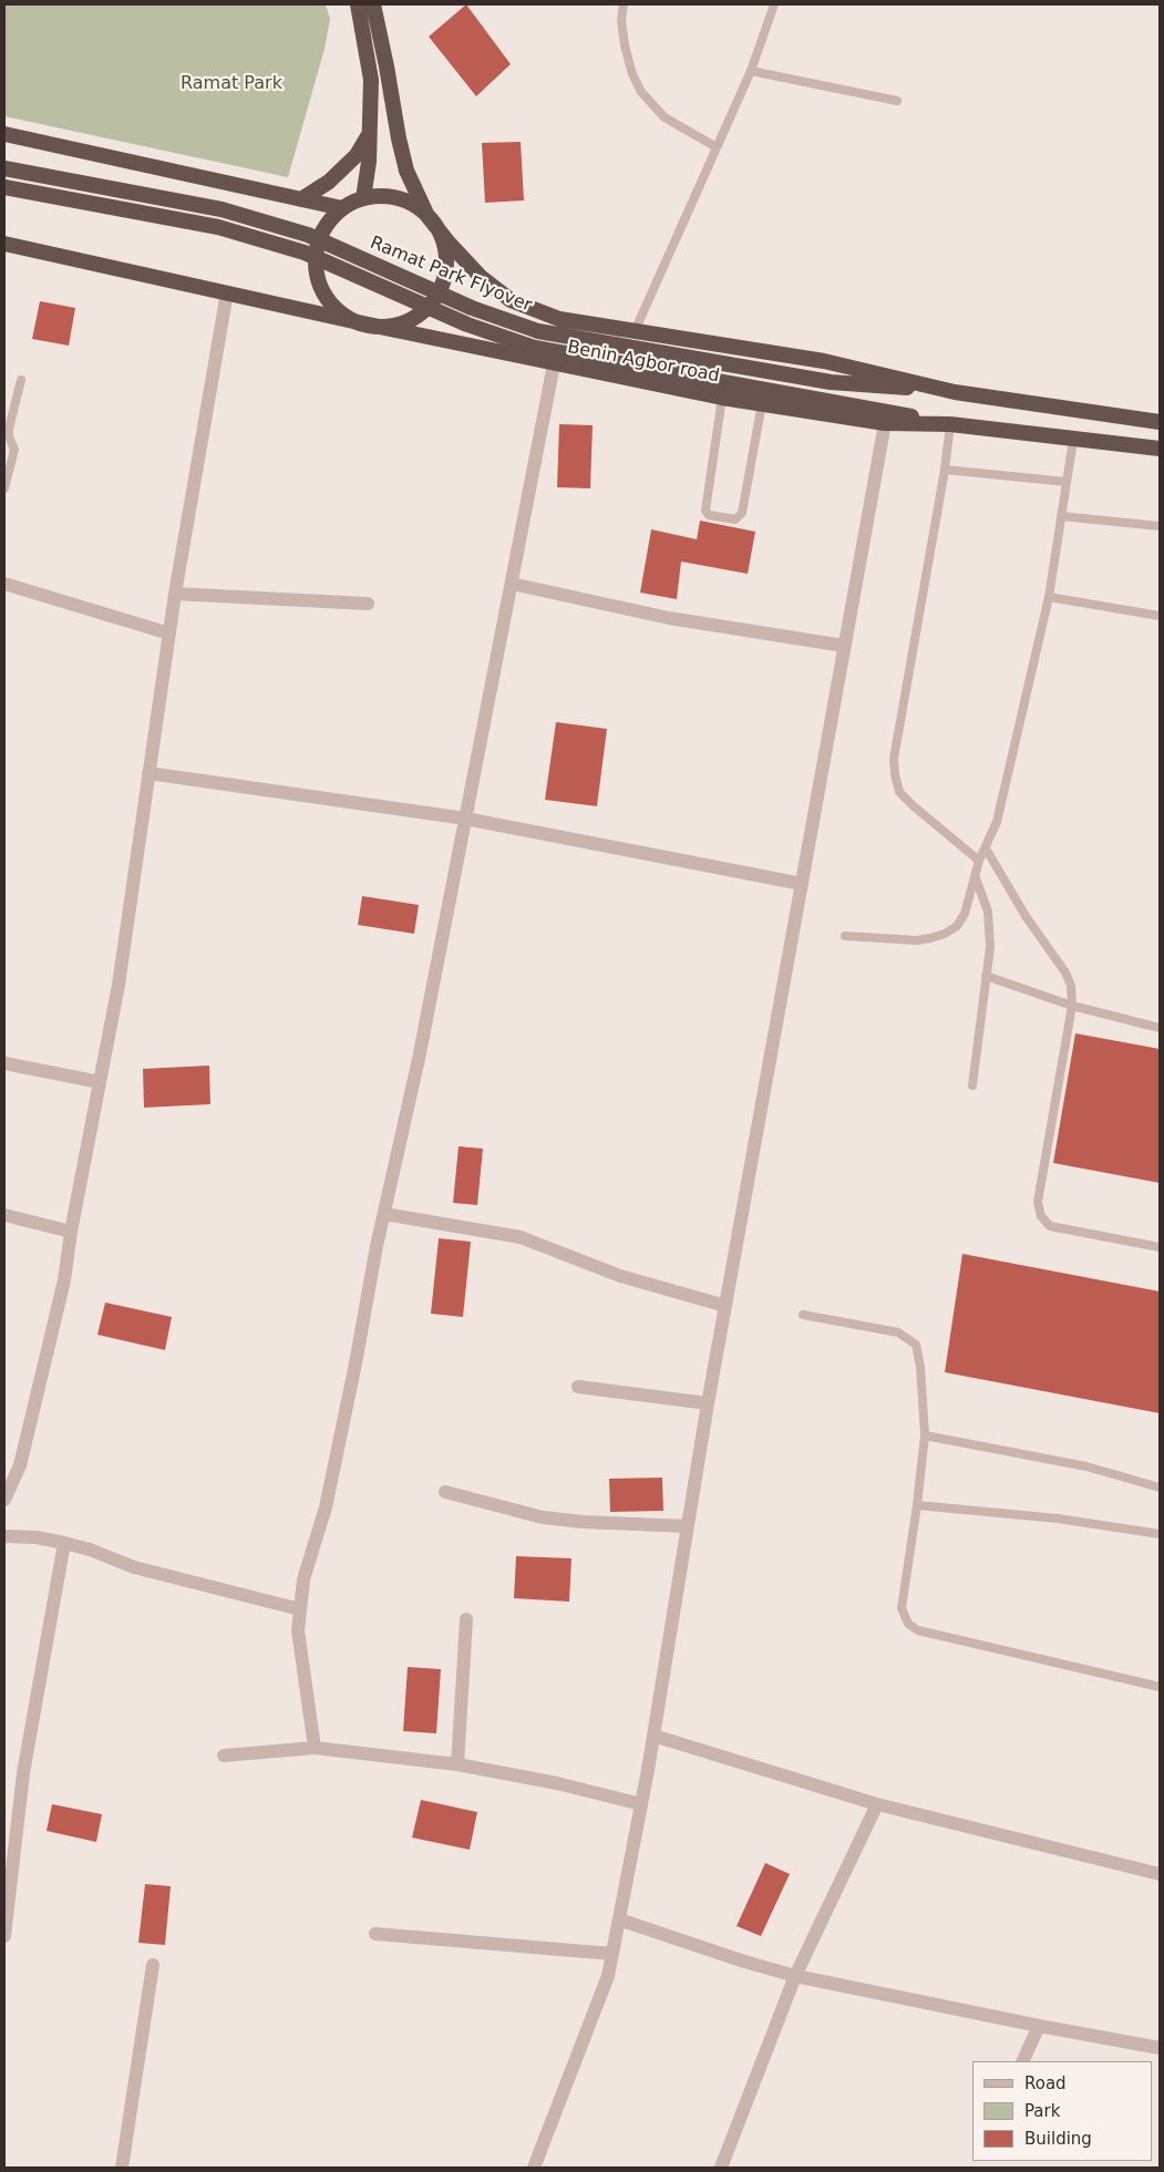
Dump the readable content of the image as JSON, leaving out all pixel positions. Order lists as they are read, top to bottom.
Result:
{
  "streets": {
    "highway": ["Ramat Park Flyover", "Benin Agbor road"]
  },
  "crossings": [
    ["Ramat Park Flyover", "Benin Agbor road"]
  ],
  "parks": ["Ramat Park"],
  "legend": ["Road", "Park", "Building"]
}
